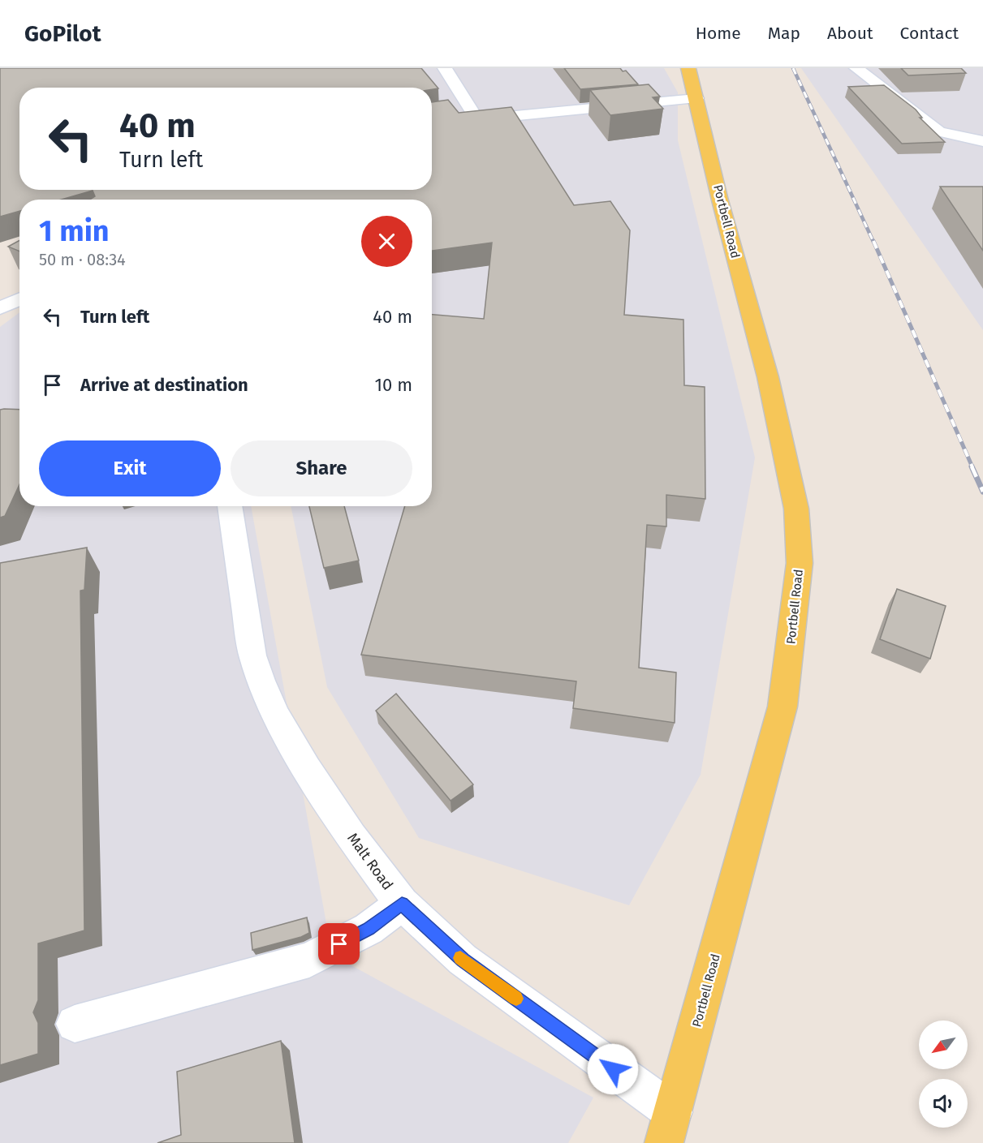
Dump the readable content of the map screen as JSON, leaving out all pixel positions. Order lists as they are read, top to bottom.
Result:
{
  "streets": {
    "main road": ["Portbell Road"],
    "street": ["Malt Road"]
  },
  "crossings": [
    ["Portbell Road", "Malt Road"]
  ],
  "north": "bottom left",
  "page": {
    "header": "GoPilot",
    "nav": [
      "Home",
      "Map",
      "About",
      "Contact"
    ],
    "turn": ["40 m", "Turn left"],
    "heading": ["1 min", "50 m · 08:34"],
    "list": [
      {
        "name": "Turn left",
        "value": "40 m"
      },
      {
        "name": "Arrive at destination",
        "value": "10 m"
      }
    ],
    "buttons": ["Exit", "Share"]
  }
}
